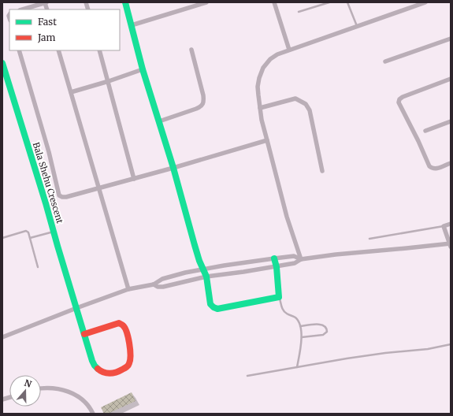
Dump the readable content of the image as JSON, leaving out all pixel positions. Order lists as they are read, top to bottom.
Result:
{
  "streets": {
    "street": ["Bala Shehu Crescent"]
  },
  "legend": ["Fast", "Jam"],
  "north": "top"
}
